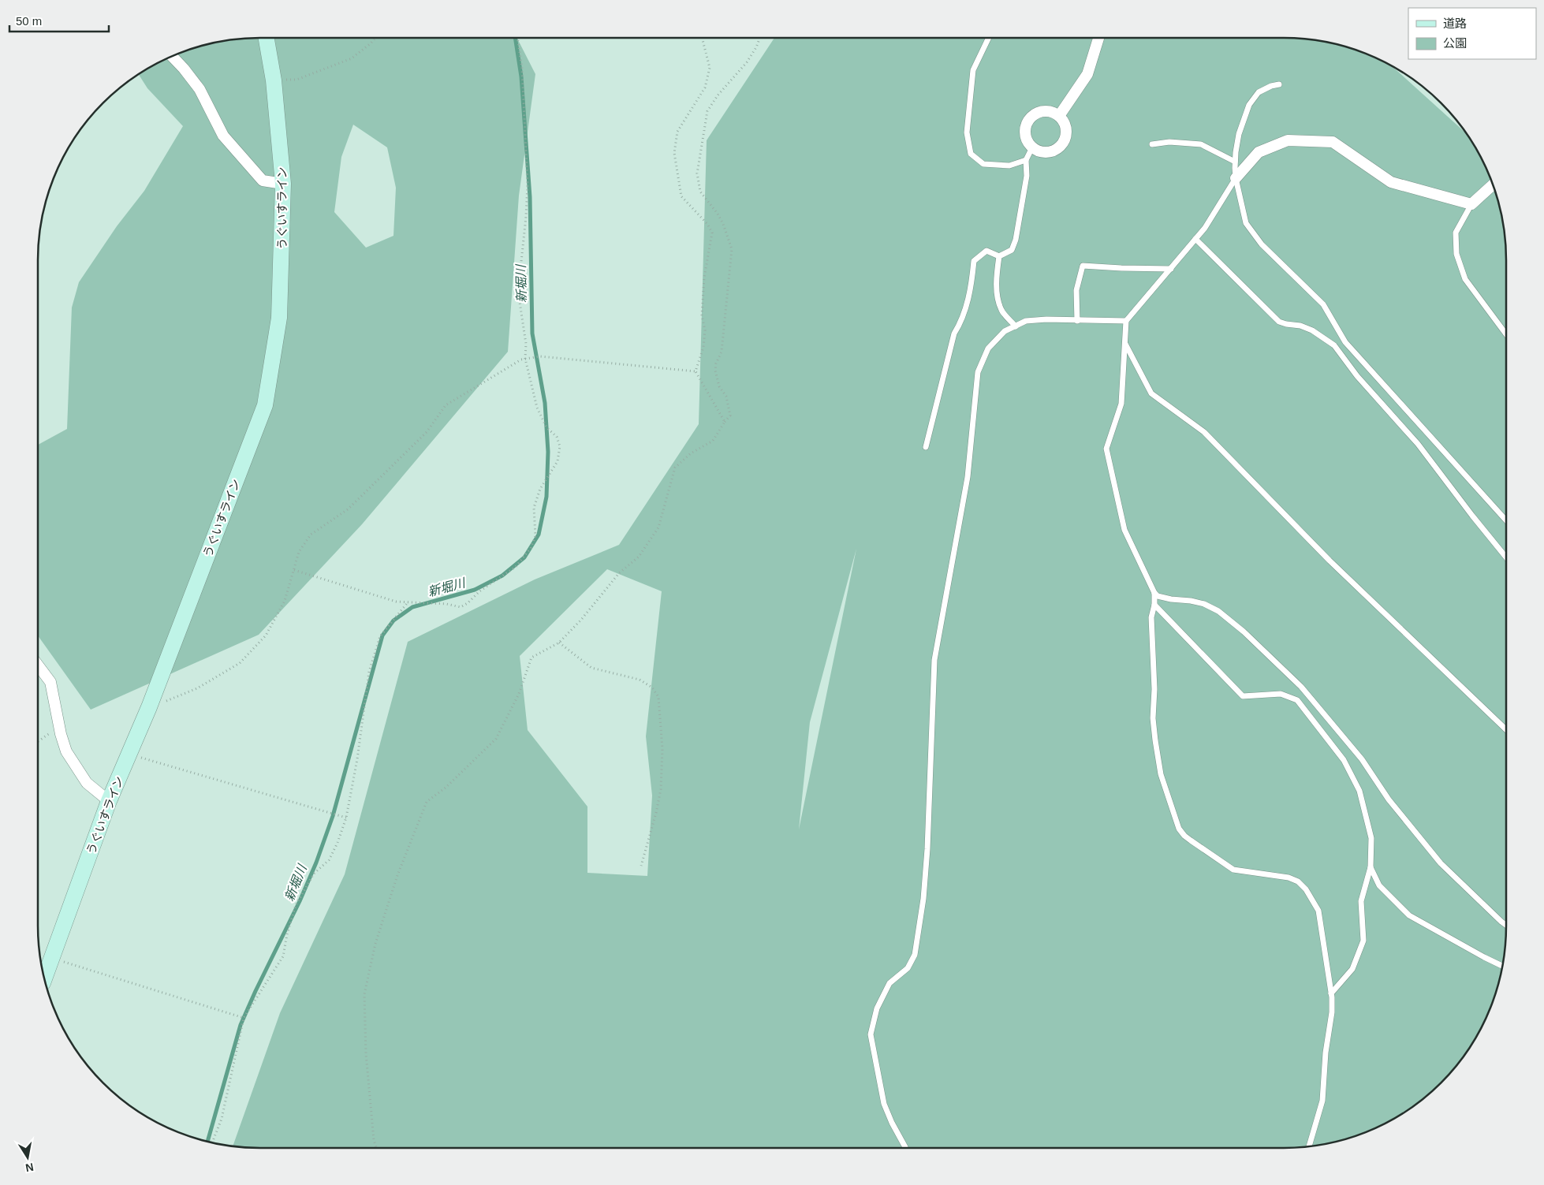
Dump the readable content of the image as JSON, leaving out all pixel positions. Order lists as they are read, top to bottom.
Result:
{
  "streets": {
    "street": ["うぐいすライン"]
  },
  "water": ["新堀川"],
  "legend": ["道路", "公園"],
  "scale_bar": "50 m",
  "north": "bottom"
}
